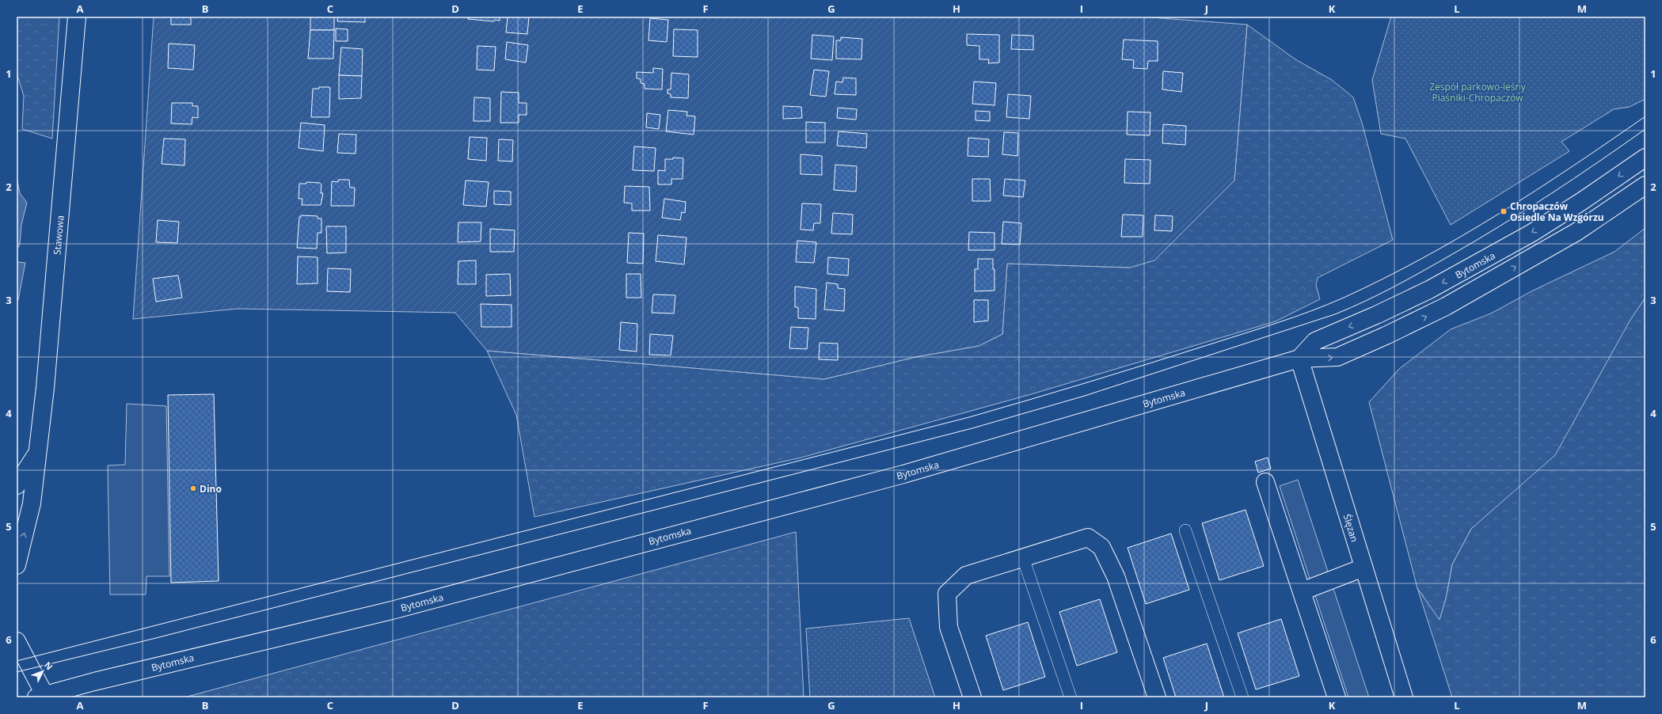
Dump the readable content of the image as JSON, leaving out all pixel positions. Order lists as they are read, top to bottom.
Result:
{
  "streets": {
    "main road": ["Stawowa", "Bytomska", "Ślęzan"]
  },
  "crossings": [
    ["Bytomska", "Ślęzan"]
  ],
  "parks": ["Zespół parkowo-leśny Piaśniki-Chropaczów"],
  "places": {
    "transit": ["Chropaczów Osiedle Na Wzgórzu"],
    "other": ["Dino"]
  },
  "north": "top right",
  "grid": {
    "columns": [
      "A",
      "B",
      "C",
      "D",
      "E",
      "F",
      "G",
      "H",
      "I",
      "J",
      "K",
      "L",
      "M"
    ],
    "rows": [
      "1",
      "2",
      "3",
      "4",
      "5",
      "6"
    ]
  }
}
